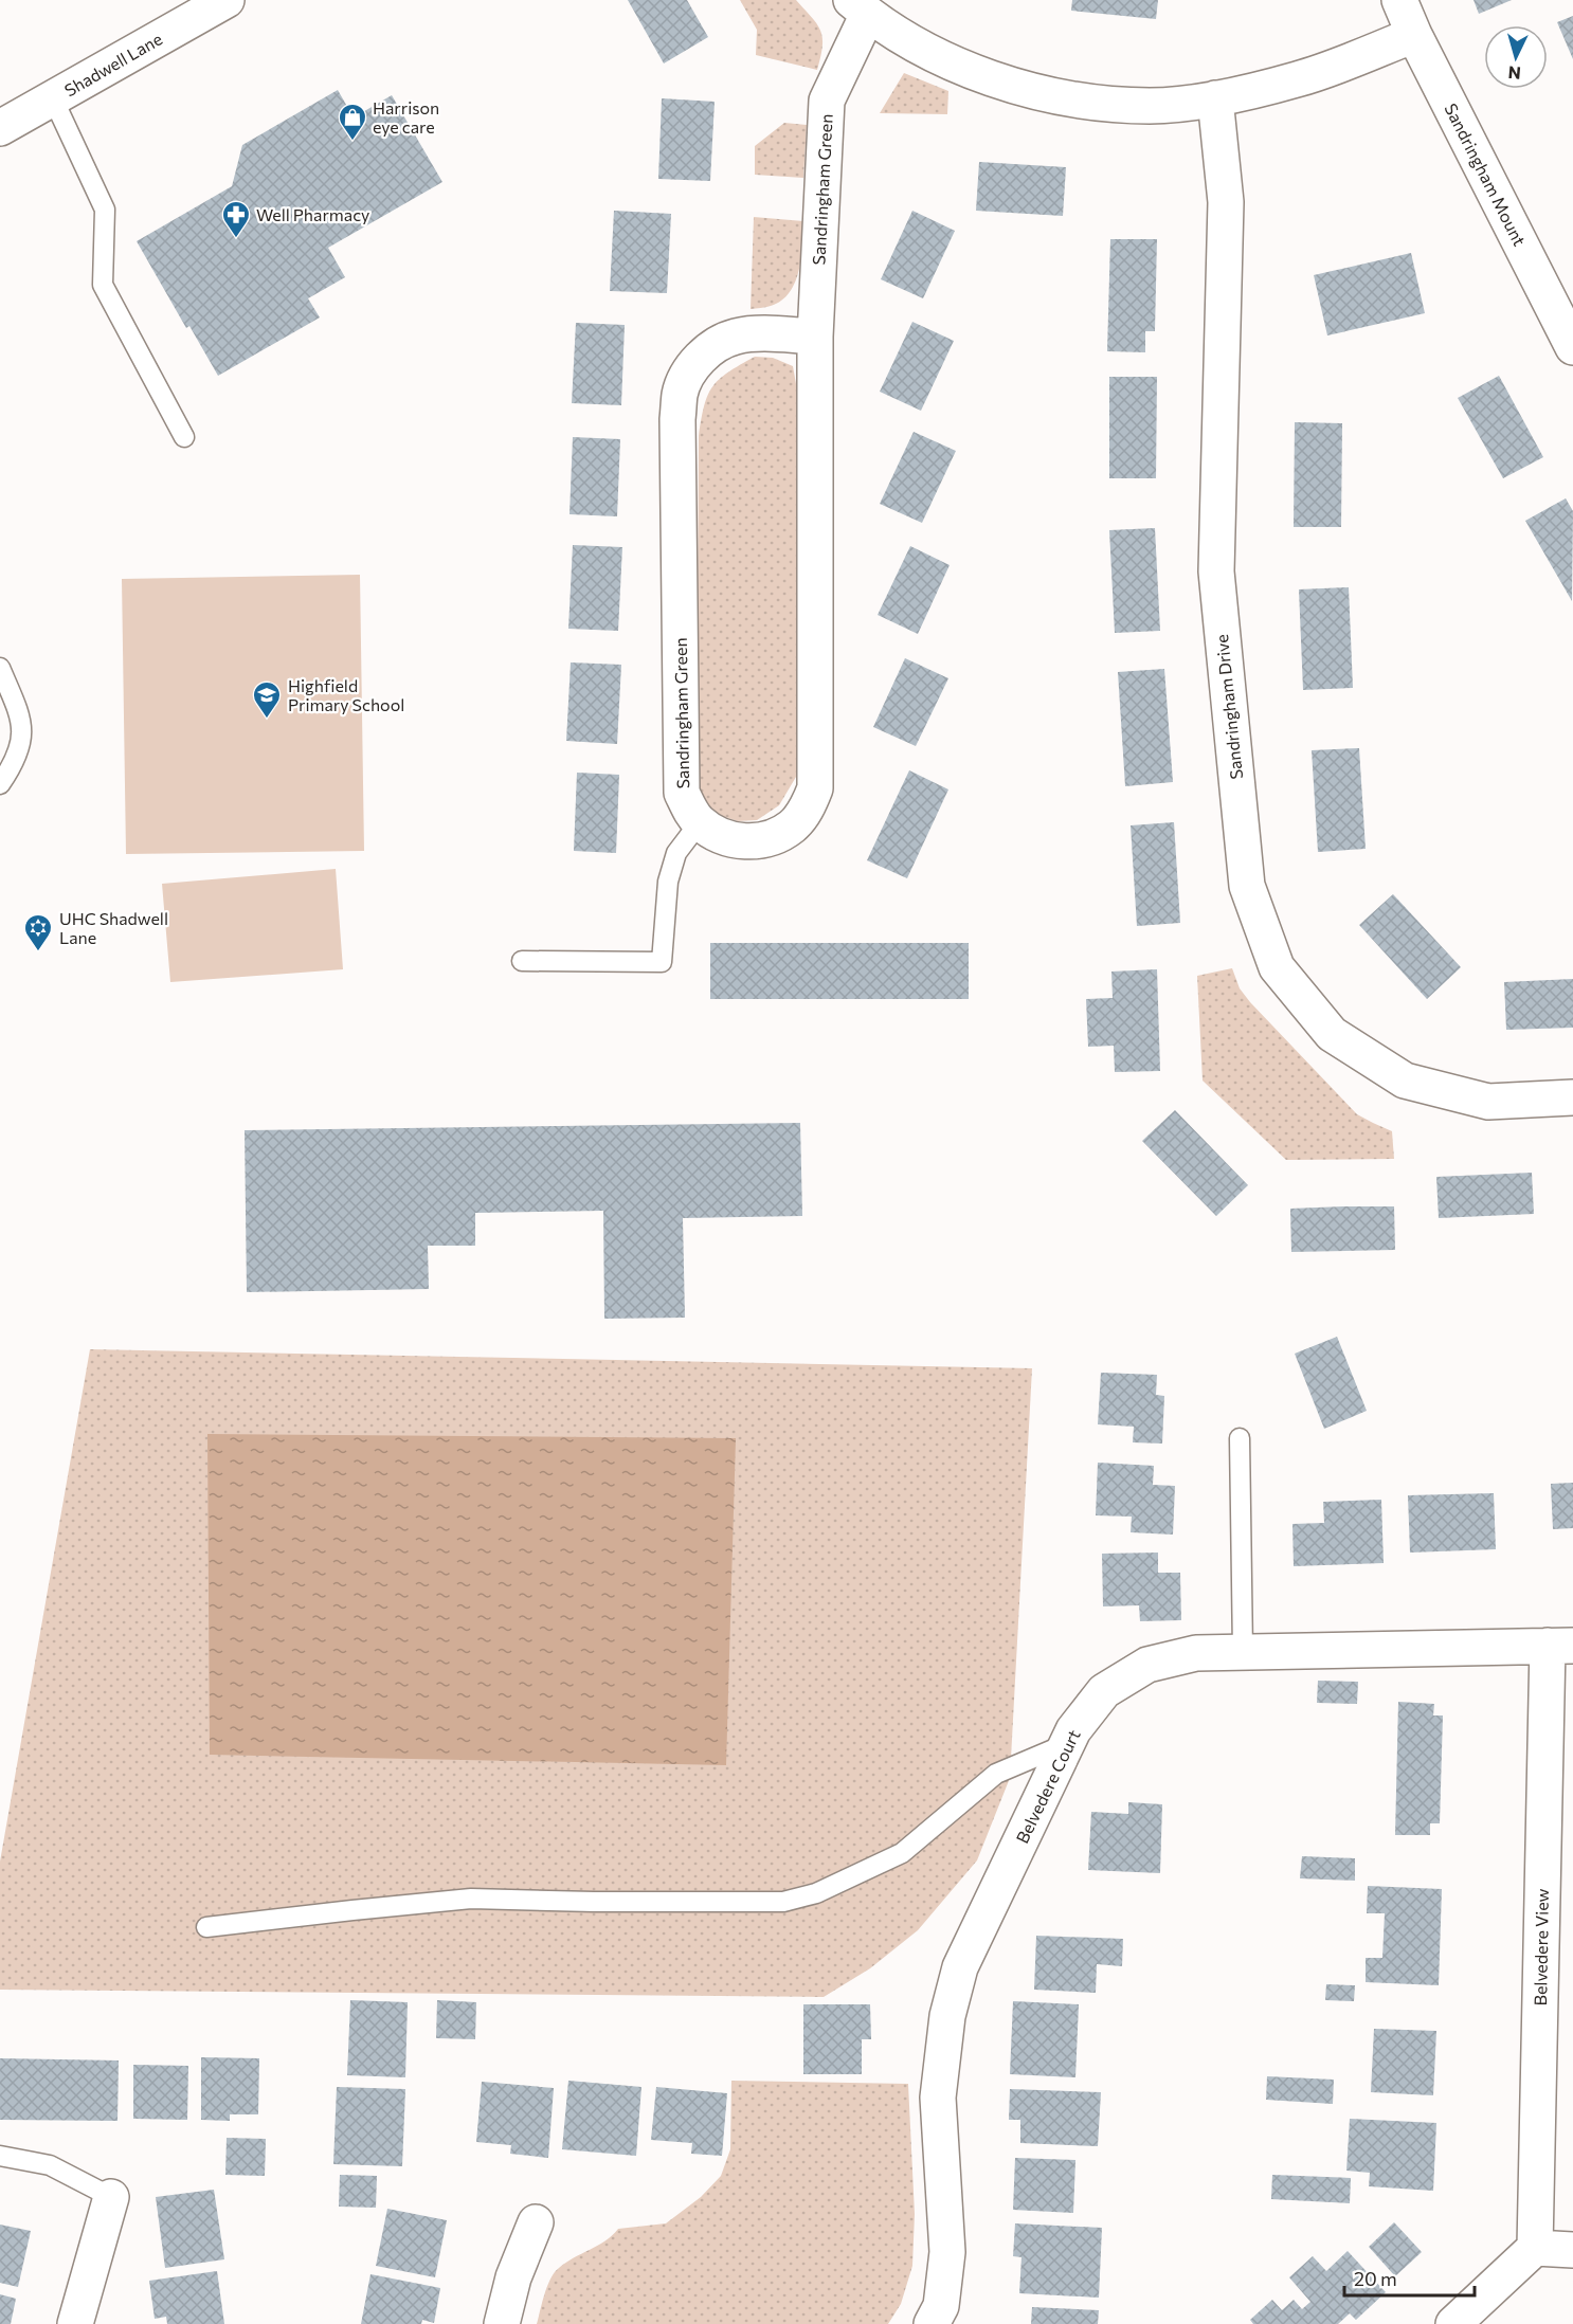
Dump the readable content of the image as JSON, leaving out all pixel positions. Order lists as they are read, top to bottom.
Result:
{
  "streets": {
    "street": [
      "Shadwell Lane",
      "Sandringham Mount",
      "Sandringham Green",
      "Sandringham Drive",
      "Belvedere Court",
      "Belvedere View"
    ]
  },
  "crossings": [
    ["Belvedere Court", "Belvedere View"]
  ],
  "places": {
    "shop": ["Harrison eye care"],
    "pharmacy": ["Well Pharmacy"],
    "school or university": ["Highfield Primary School"],
    "synagogue": ["UHC Shadwell Lane"]
  },
  "scale_bar": "20 m",
  "north": "bottom"
}
